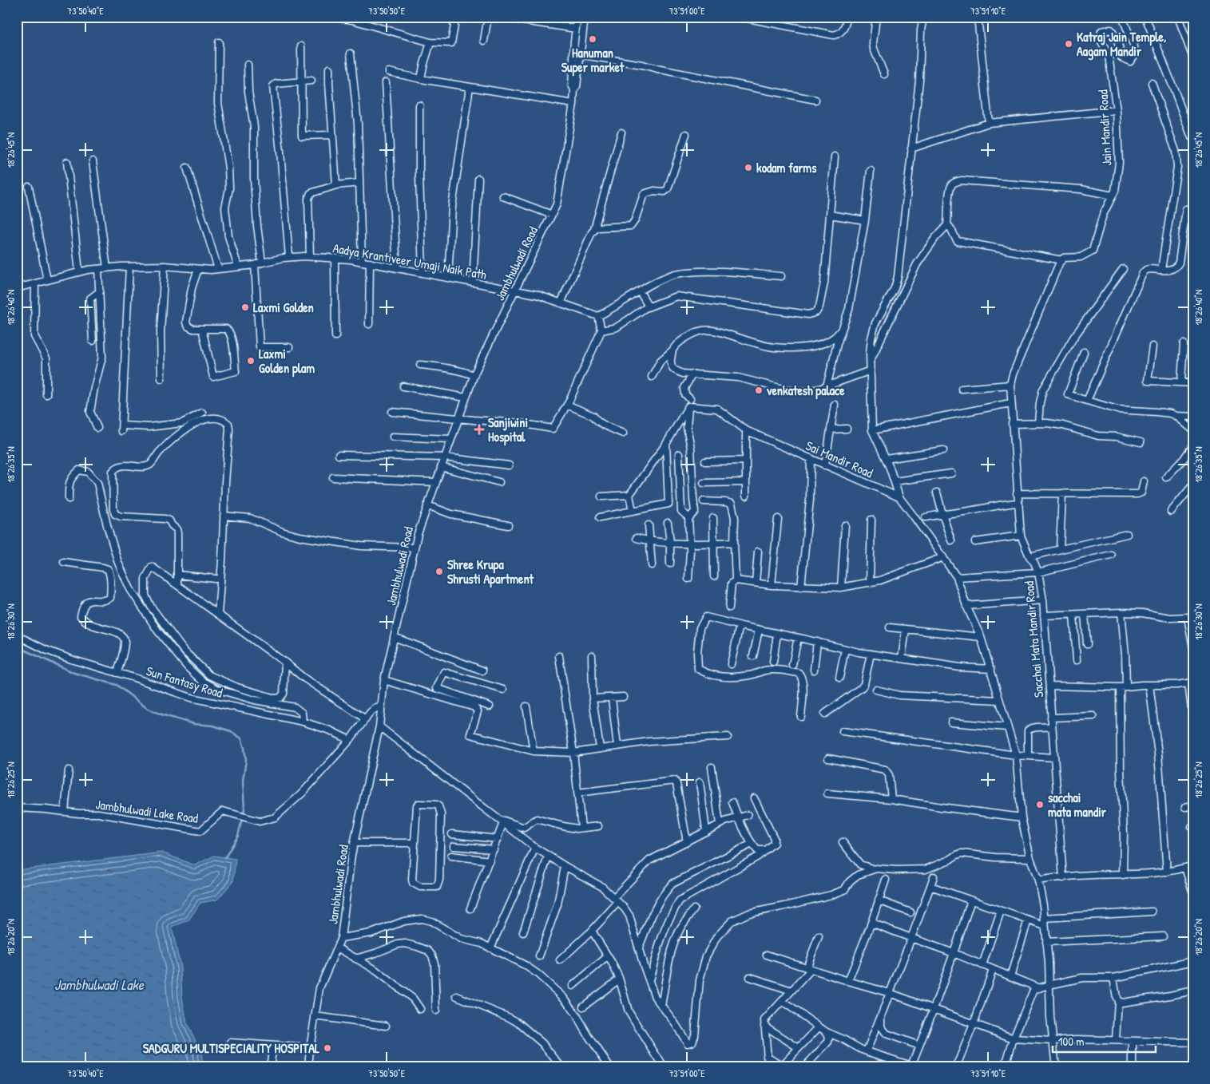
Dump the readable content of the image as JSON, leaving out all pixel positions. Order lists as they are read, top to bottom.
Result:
{
  "streets": {
    "street": [
      "Jain Mandir Road",
      "Aadya Krantiveer Umaji Naik Path",
      "Jambhulwadi Road",
      "Sai Mandir Road",
      "Sacchai Mata Mandir Road",
      "Sun Fantasy Road",
      "Jambhulwadi Lake Road"
    ]
  },
  "crossings": [
    ["Aadya Krantiveer Umaji Naik Path", "Jambhulwadi Road"],
    ["Jambhulwadi Road", "Jambhulwadi Lake Road"],
    ["Sun Fantasy Road", "Jambhulwadi Lake Road"]
  ],
  "water": ["Jambhulwadi Lake"],
  "places": {
    "other": [
      "Hanuman Super market",
      "Katraj Jain Temple, Aagam Mandir",
      "kodam farms",
      "Laxmi Golden",
      "Laxmi Golden plam",
      "venkatesh palace",
      "Shree Krupa Shrusti Apartment",
      "sacchai mata mandir",
      "SADGURU MULTISPECIALITY HOSPITAL"
    ],
    "health": ["Sanjiwini Hospital"]
  },
  "scale_bar": "100 m",
  "coordinates": [
    "73°50'40\"E",
    "73°50'50\"E",
    "73°51'00\"E",
    "73°51'10\"E",
    "18°26'45\"N",
    "18°26'40\"N",
    "18°26'35\"N",
    "18°26'30\"N",
    "18°26'25\"N",
    "18°26'20\"N"
  ]
}
